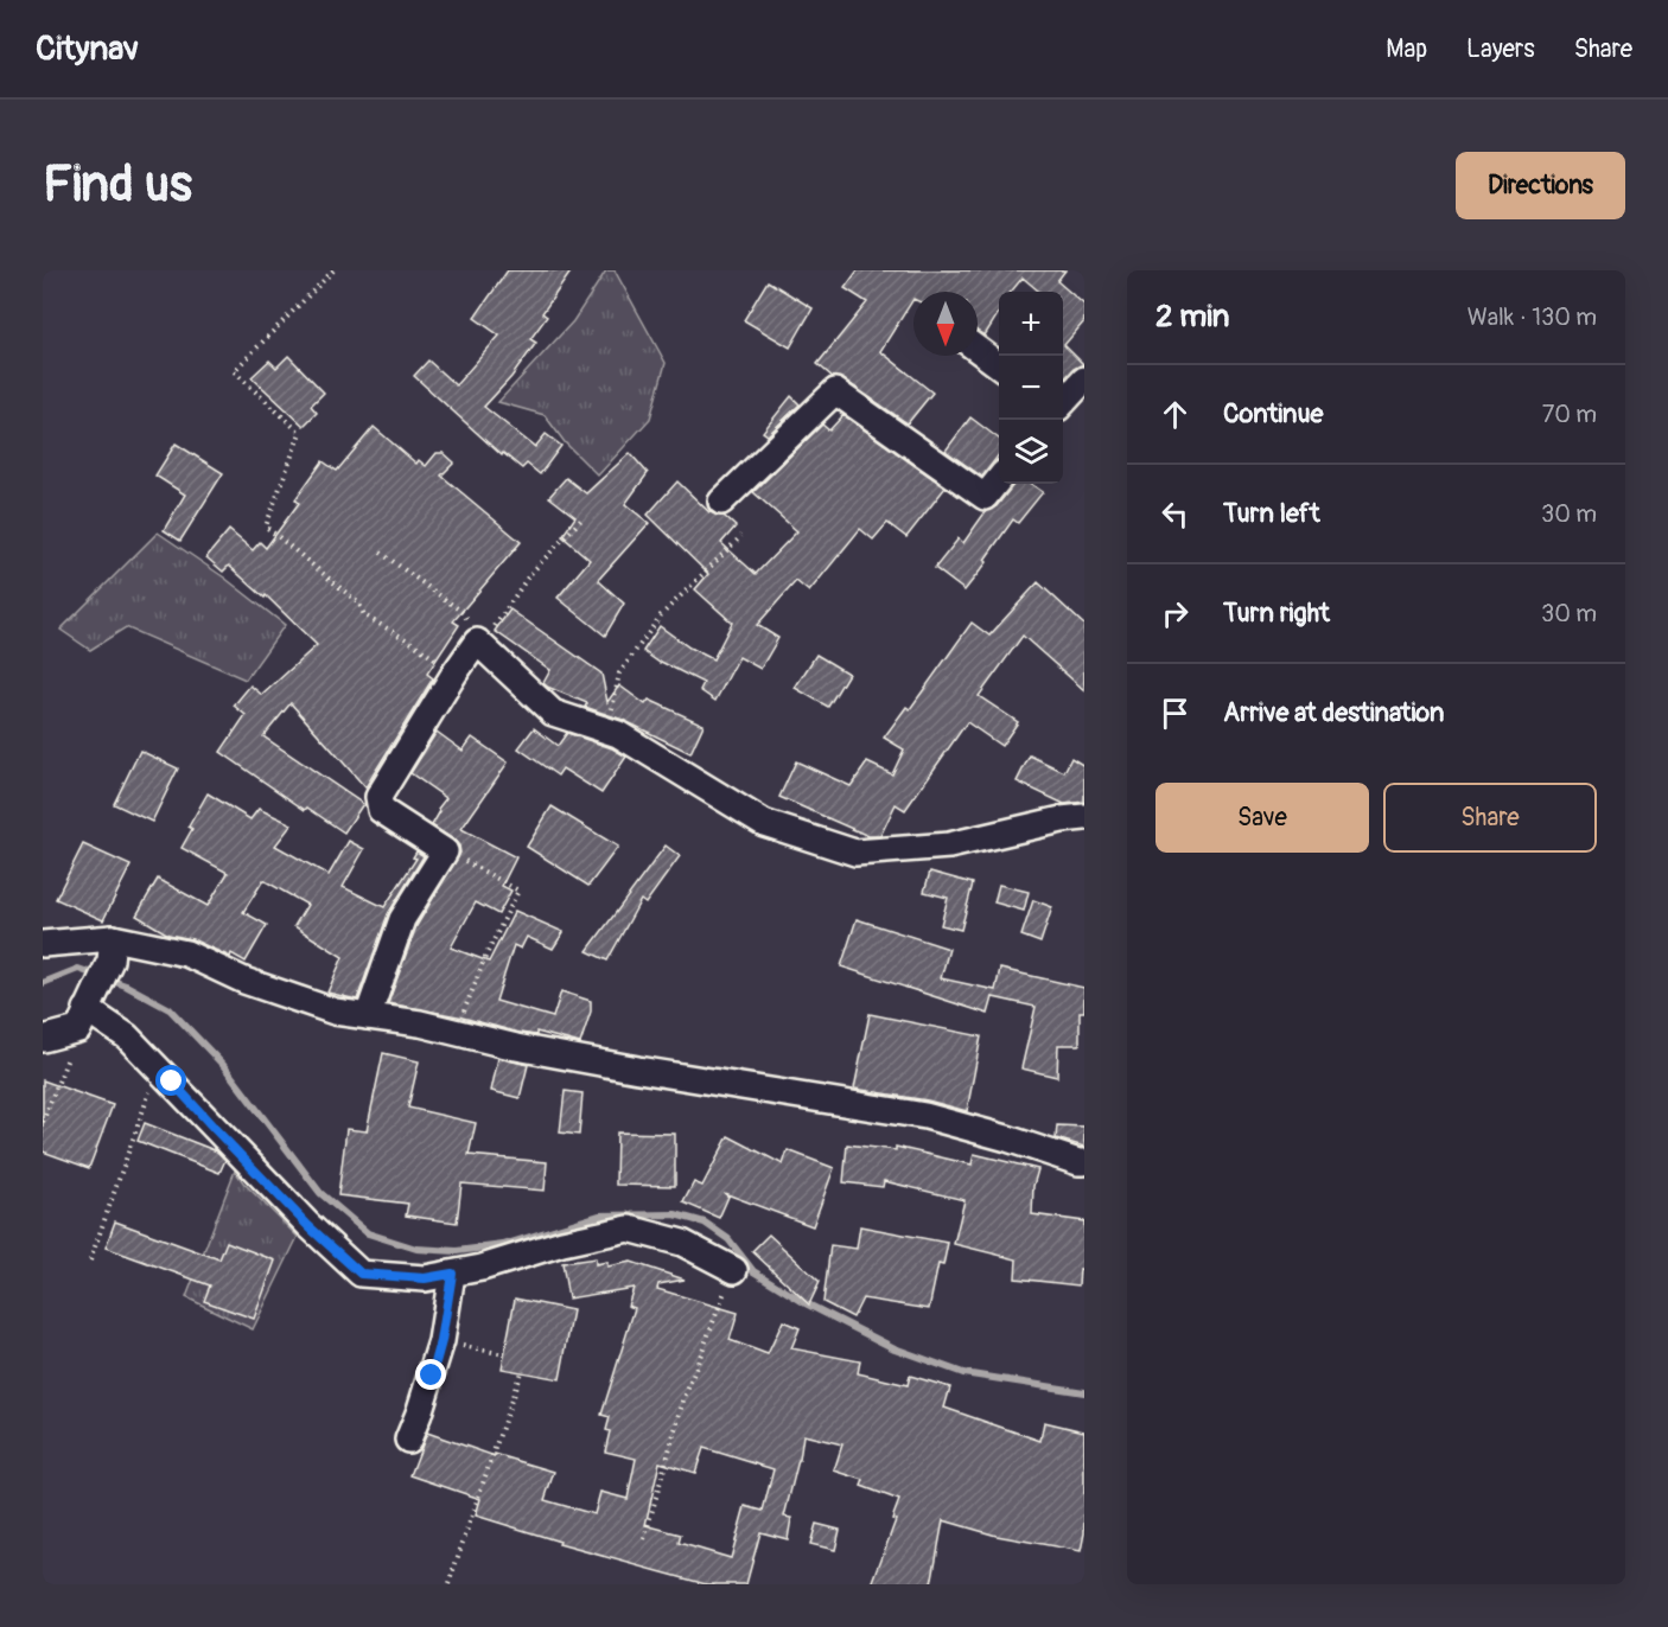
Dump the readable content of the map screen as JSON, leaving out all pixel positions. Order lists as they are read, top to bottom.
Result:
{
  "north": "bottom",
  "page": {
    "header": "Citynav",
    "nav": ["Map", "Layers", "Share"],
    "buttons": [
      "Directions",
      ["Save", "Share"]
    ],
    "title": "Find us",
    "heading": ["2 min", "Walk · 130 m"],
    "map_buttons": ["+", "−"],
    "list": [
      ["Continue", "70 m"],
      ["Turn left", "30 m"],
      ["Turn right", "30 m"],
      "Arrive at destination"
    ]
  }
}
